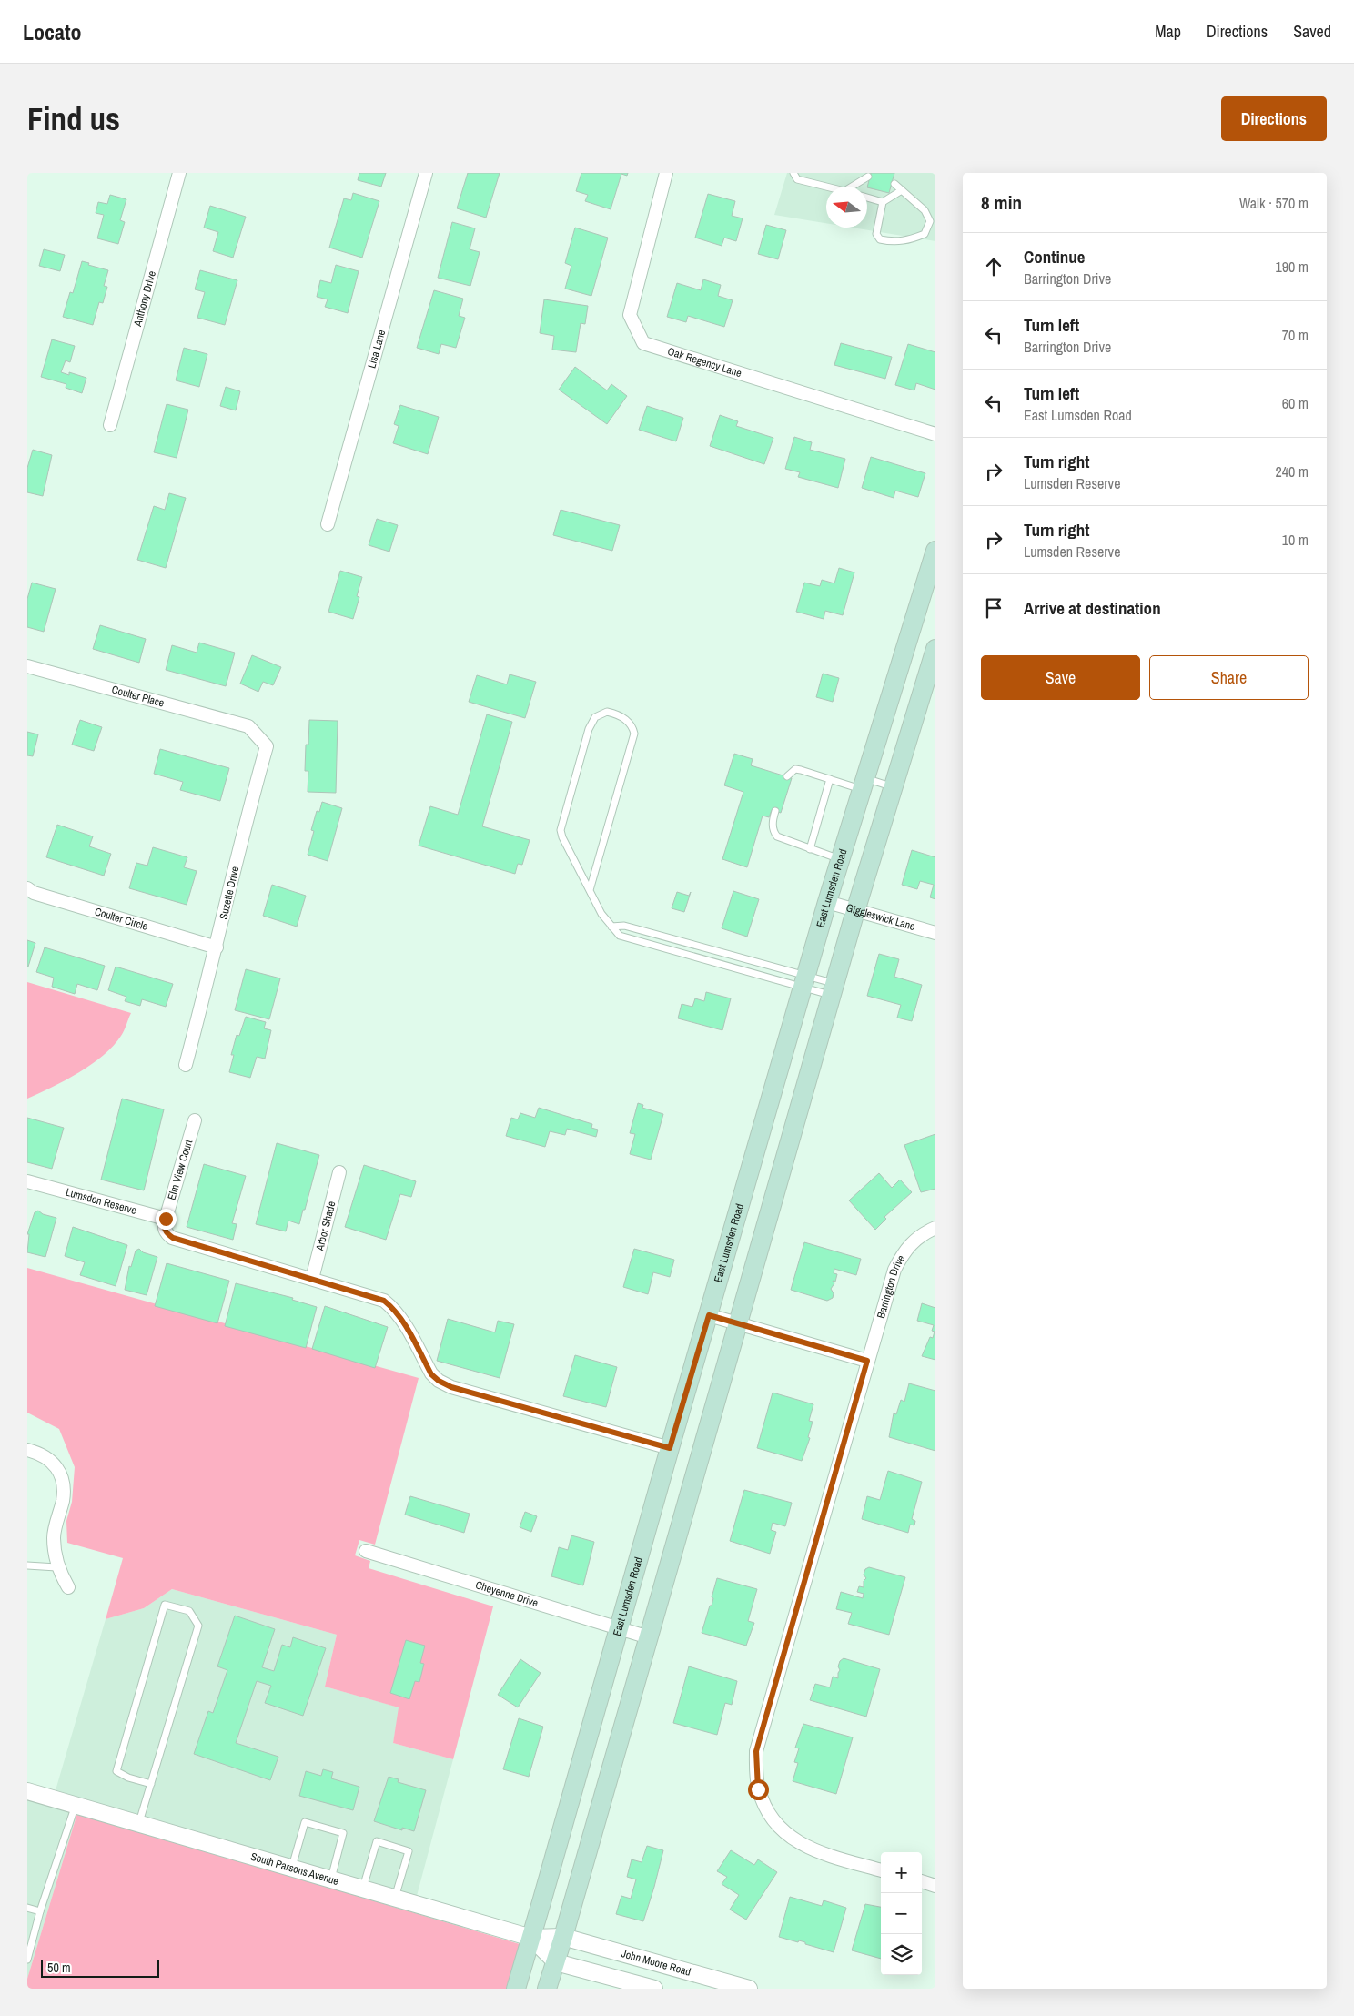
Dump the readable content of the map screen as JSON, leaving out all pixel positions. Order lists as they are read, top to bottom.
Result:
{
  "streets": {
    "main road": ["East Lumsden Road"],
    "street": [
      "Anthony Drive",
      "Lisa Lane",
      "Oak Regency Lane",
      "Coulter Place",
      "Suzette Drive",
      "Giggleswick Lane",
      "Coulter Circle",
      "Elm View Court",
      "Lumsden Reserve",
      "Arbor Shade",
      "Barrington Drive",
      "Cheyenne Drive",
      "South Parsons Avenue",
      "John Moore Road"
    ]
  },
  "crossings": [
    ["Coulter Place", "Suzette Drive"],
    ["East Lumsden Road", "Giggleswick Lane"],
    ["East Lumsden Road", "Cheyenne Drive"],
    ["East Lumsden Road", "South Parsons Avenue"],
    ["Suzette Drive", "Coulter Circle"],
    ["Elm View Court", "Lumsden Reserve"],
    ["South Parsons Avenue", "John Moore Road"]
  ],
  "scale_bar": "50 m",
  "north": "left",
  "page": {
    "header": "Locato",
    "nav": ["Map", "Directions", "Saved"],
    "buttons": [
      "Directions",
      ["Save", "Share"]
    ],
    "title": "Find us",
    "heading": ["8 min", "Walk · 570 m"],
    "list": [
      ["Continue", "Barrington Drive", "190 m"],
      ["Turn left", "Barrington Drive", "70 m"],
      ["Turn left", "East Lumsden Road", "60 m"],
      ["Turn right", "Lumsden Reserve", "240 m"],
      ["Turn right", "Lumsden Reserve", "10 m"],
      "Arrive at destination"
    ],
    "map_buttons": ["+", "−"],
    "scale": "50 m"
  }
}
